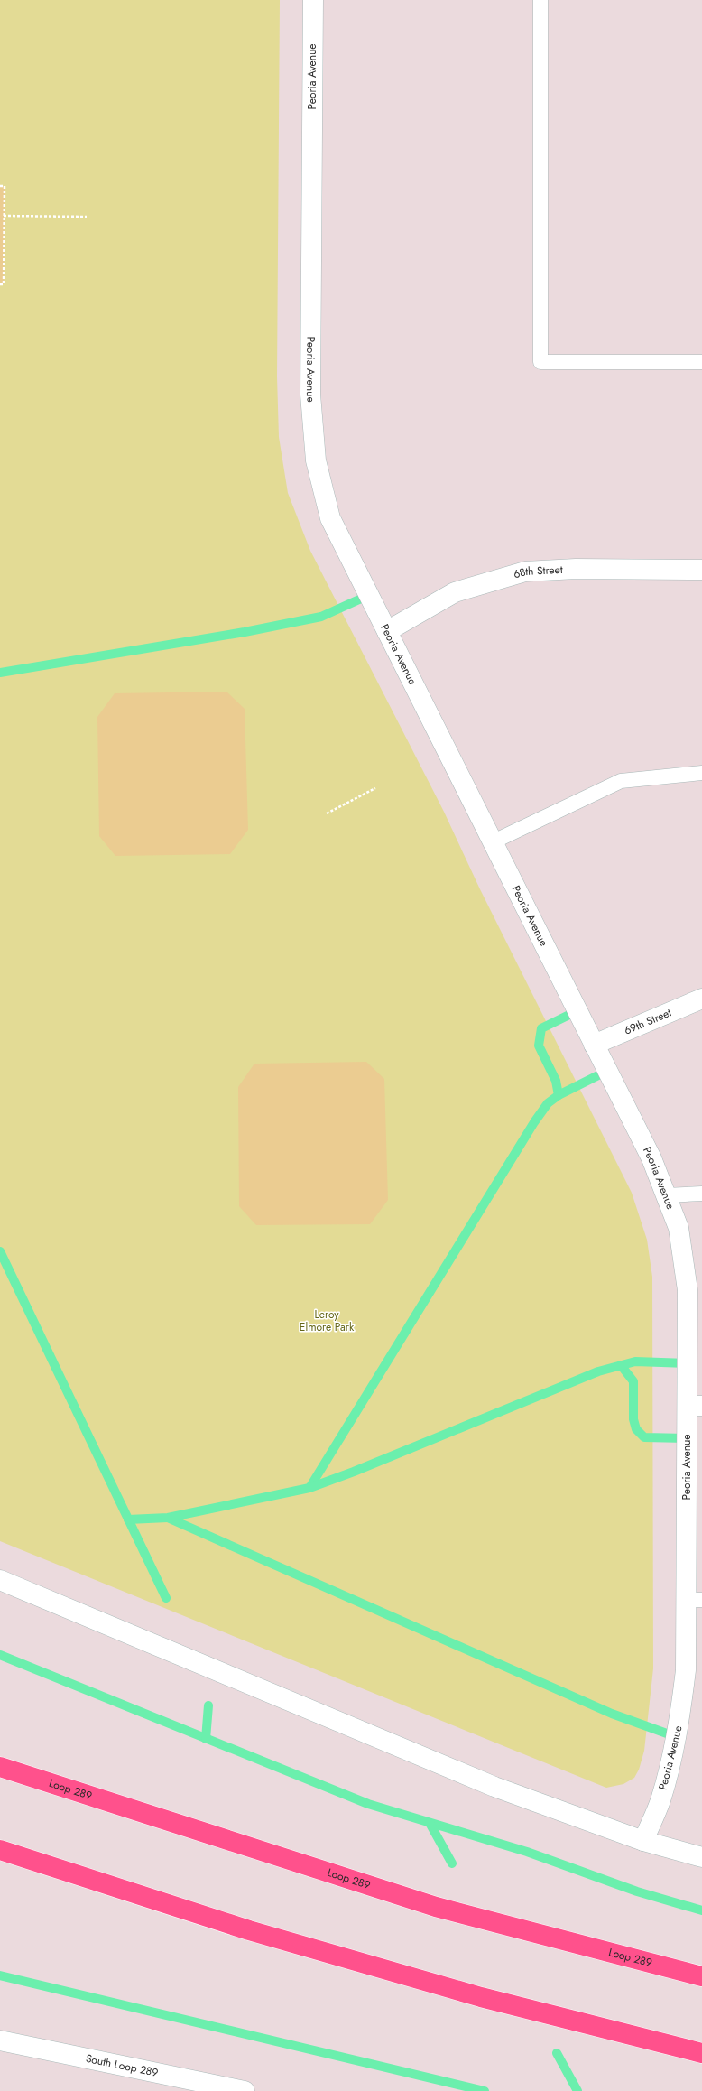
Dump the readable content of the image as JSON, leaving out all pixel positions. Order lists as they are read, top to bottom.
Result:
{
  "streets": {
    "highway": ["Loop 289"],
    "street": [
      "Peoria Avenue",
      "68th Street",
      "69th Street",
      "South Loop 289"
    ]
  },
  "crossings": [
    ["Peoria Avenue", "68th Street"],
    ["Peoria Avenue", "69th Street"]
  ],
  "parks": ["Leroy Elmore Park"]
}
